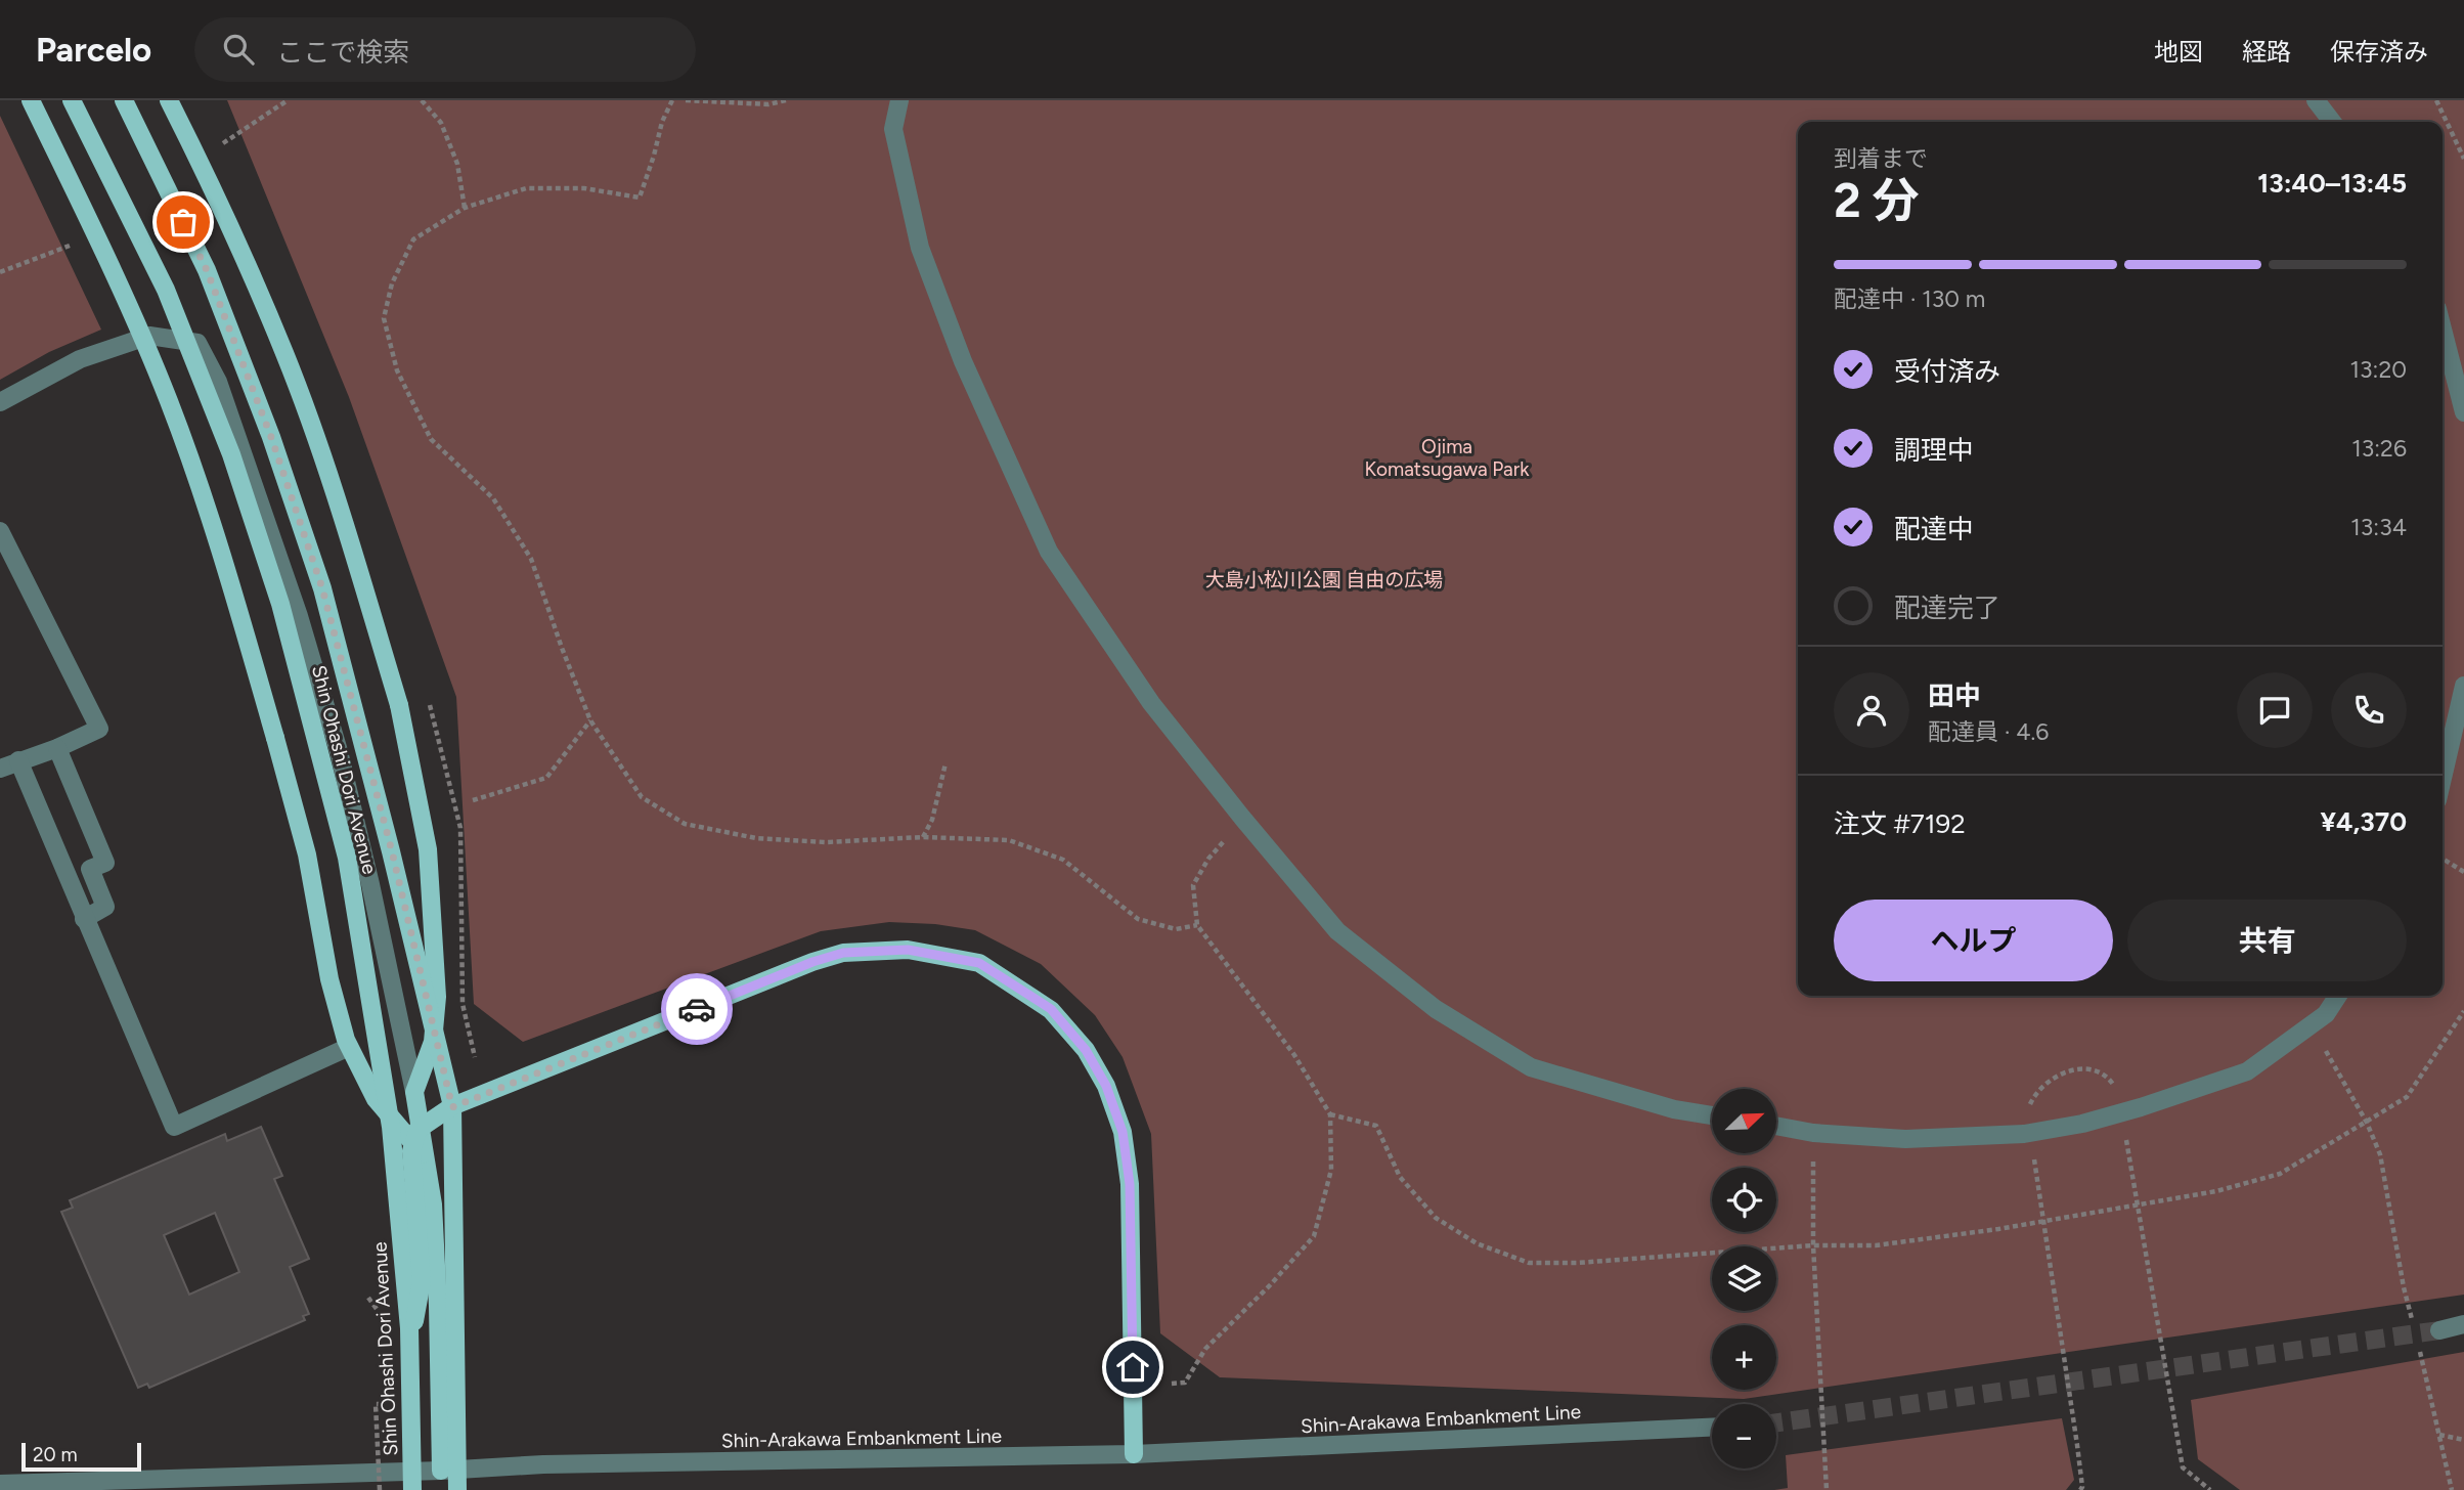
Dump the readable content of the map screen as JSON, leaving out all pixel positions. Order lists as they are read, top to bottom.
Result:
{
  "streets": {
    "main road": ["Shin Ohashi Dori Avenue"],
    "street": ["Shin-Arakawa Embankment Line"]
  },
  "parks": ["Ojima Komatsugawa Park", "大島小松川公園 自由の広場"],
  "scale_bar": "20 m",
  "north": "top right",
  "page": {
    "header": "Parcelo",
    "search": "ここで検索",
    "nav": ["地図", "経路", "保存済み"],
    "heading": ["2 分", "到着まで", "13:40–13:45"],
    "panel": [
      "田中",
      "配達員 · 4.6",
      "注文 #7192",
      "¥4,370"
    ],
    "bar": "配達中 · 130 m",
    "list": [
      ["受付済み", "13:20"],
      ["調理中", "13:26"],
      ["配達中", "13:34"],
      "配達完了"
    ],
    "buttons": ["ヘルプ", "共有"],
    "map_buttons": ["+", "−"],
    "scale": "20 m"
  }
}
